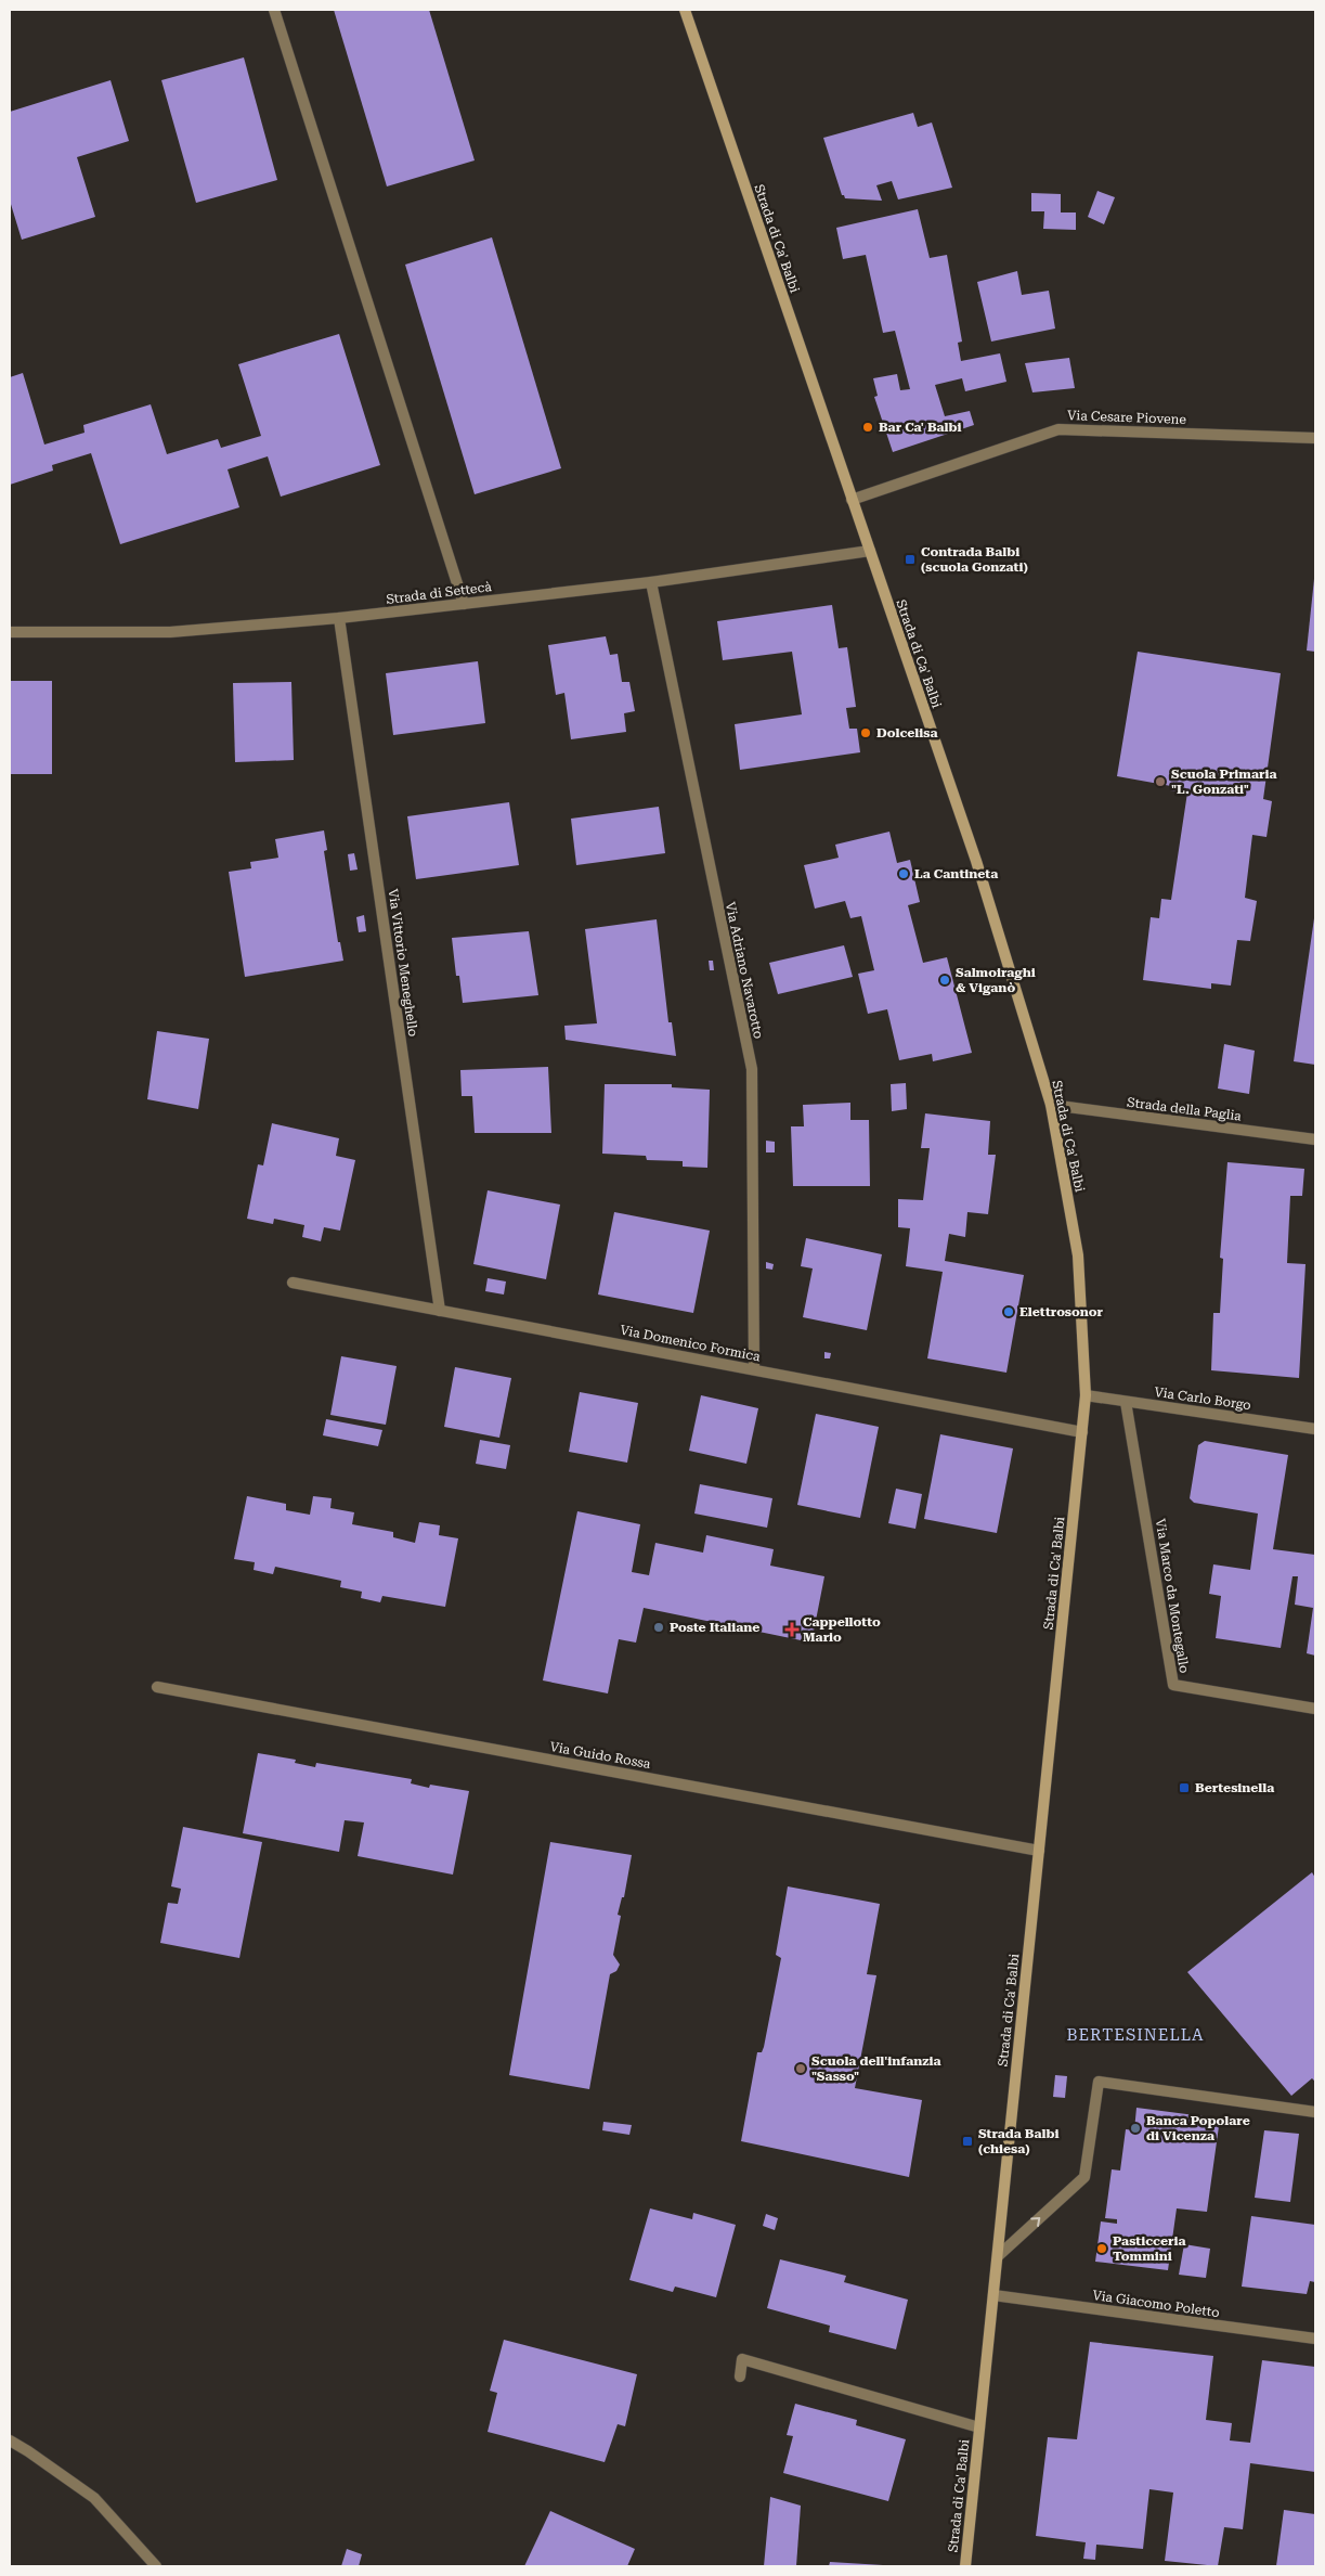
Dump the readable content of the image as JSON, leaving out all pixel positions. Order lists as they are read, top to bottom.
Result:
{
  "streets": {
    "main road": ["Strada di Ca' Balbi"],
    "street": [
      "Via Cesare Piovene",
      "Strada di Settecà",
      "Via Vittorio Meneghello",
      "Via Adriano Navarotto",
      "Strada della Paglia",
      "Via Domenico Formica",
      "Via Carlo Borgo",
      "Via Marco da Montegallo",
      "Via Guido Rossa",
      "Via Giacomo Poletto"
    ]
  },
  "crossings": [
    ["Strada di Ca' Balbi", "Via Cesare Piovene"],
    ["Strada di Ca' Balbi", "Strada di Settecà"],
    ["Strada di Ca' Balbi", "Strada della Paglia"],
    ["Strada di Ca' Balbi", "Via Domenico Formica"],
    ["Strada di Ca' Balbi", "Via Carlo Borgo"],
    ["Strada di Ca' Balbi", "Via Guido Rossa"],
    ["Strada di Ca' Balbi", "Via Giacomo Poletto"],
    ["Strada di Settecà", "Via Vittorio Meneghello"],
    ["Strada di Settecà", "Via Adriano Navarotto"],
    ["Via Vittorio Meneghello", "Via Domenico Formica"],
    ["Via Adriano Navarotto", "Via Domenico Formica"],
    ["Via Carlo Borgo", "Via Marco da Montegallo"]
  ],
  "districts": ["BERTESINELLA"],
  "places": {
    "other": [
      "Bar Ca' Balbi",
      "Dolcelisa",
      "Scuola Primaria \"L. Gonzati\"",
      "La Cantineta",
      "Salmoiraghi & Viganò",
      "Elettrosonor",
      "Poste Italiane",
      "Scuola dell'infanzia \"Sasso\"",
      "Banca Popolare di Vicenza",
      "Pasticceria Tommini"
    ],
    "transit": ["Contrada Balbi (scuola Gonzati)", "Bertesinella", "Strada Balbi (chiesa)"],
    "health": ["Cappellotto Mario"]
  }
}
